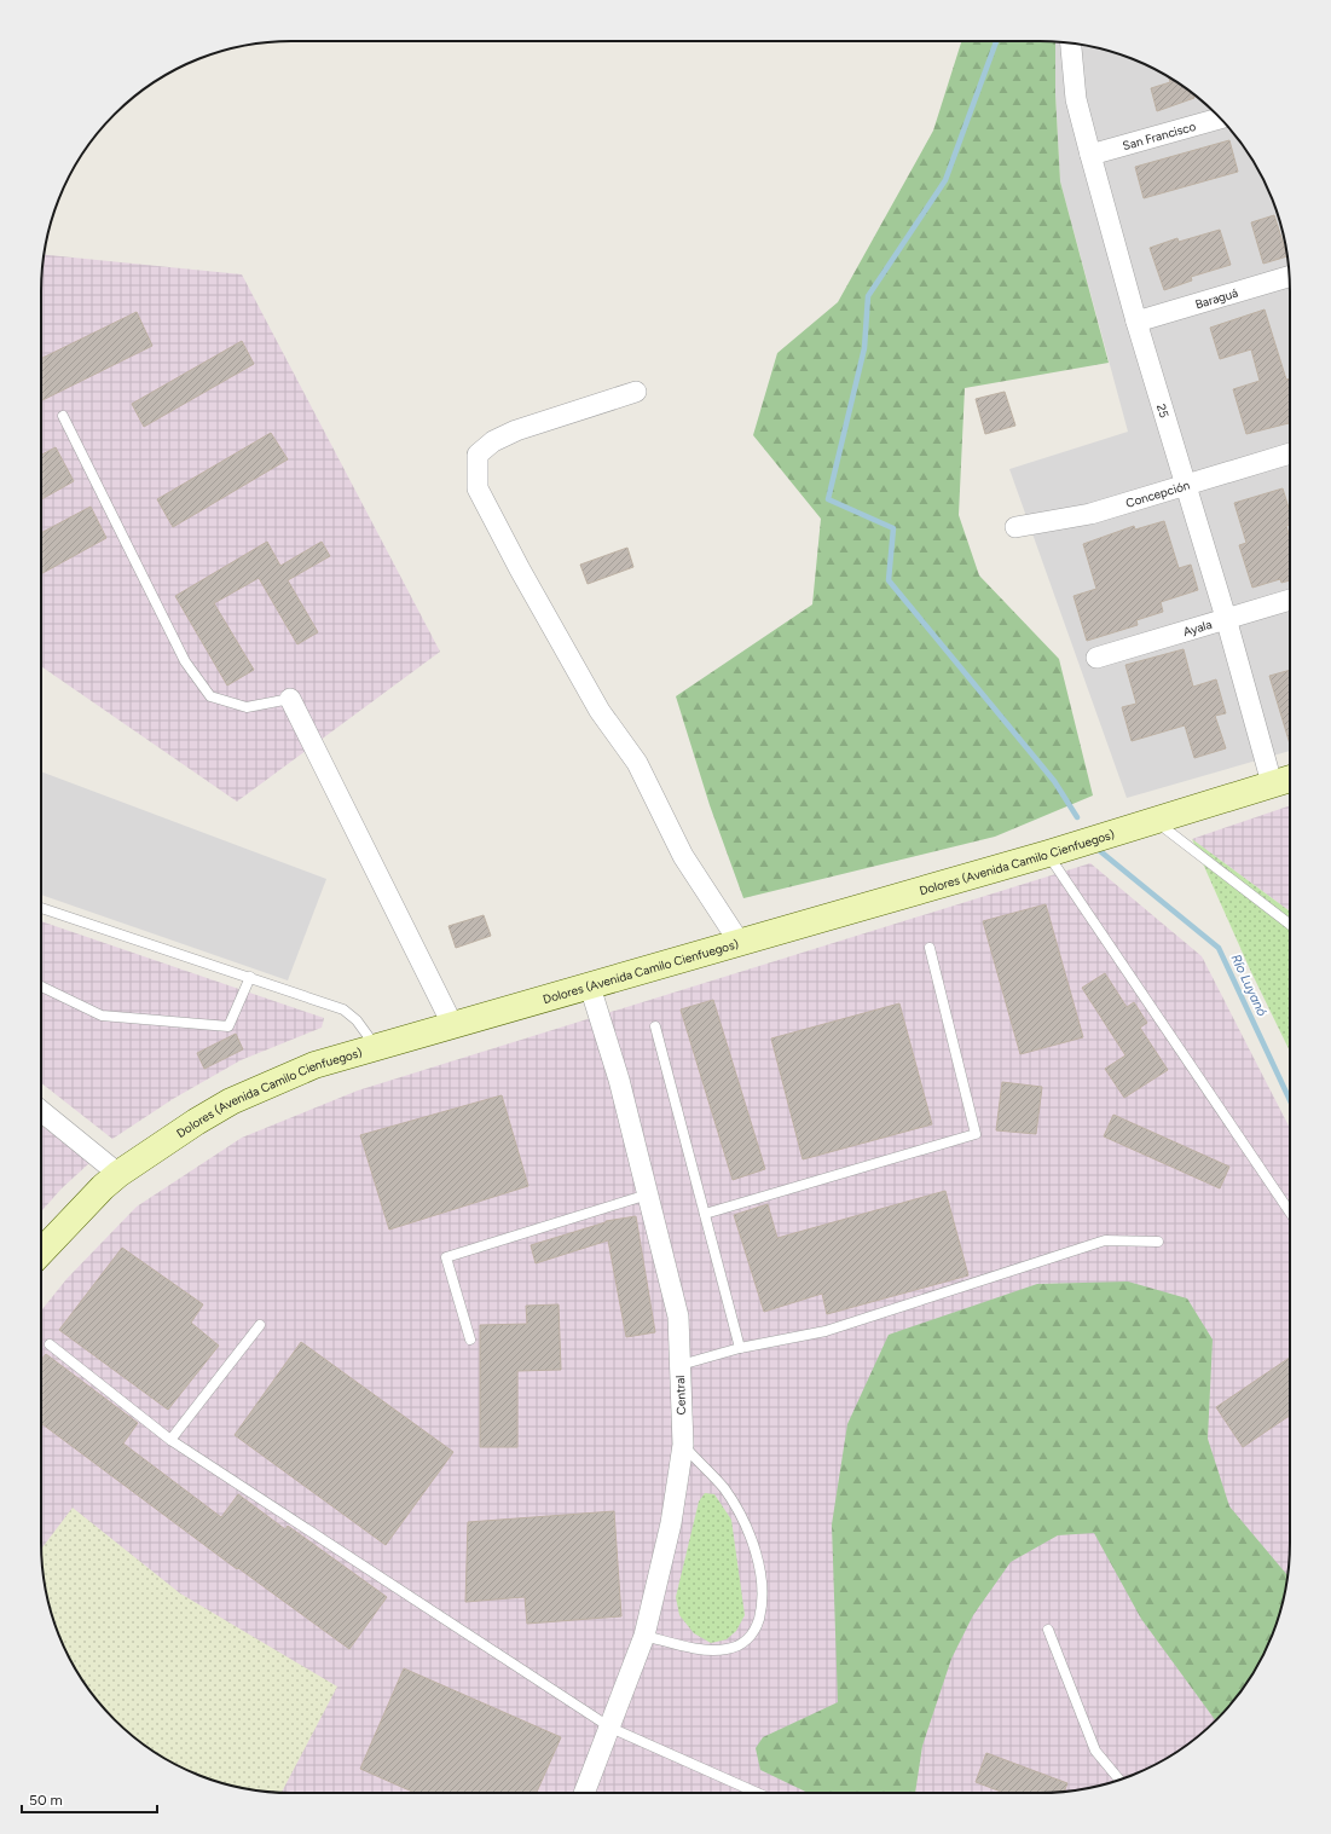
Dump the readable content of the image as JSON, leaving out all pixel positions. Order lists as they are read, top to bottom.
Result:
{
  "streets": {
    "main road": ["Dolores (Avenida Camilo Cienfuegos)"],
    "street": [
      "San Francisco",
      "Baraguá",
      "25",
      "Concepción",
      "Ayala",
      "Central"
    ]
  },
  "crossings": [
    ["San Francisco", "25"],
    ["Baraguá", "25"],
    ["25", "Concepción"],
    ["25", "Ayala"],
    ["25", "Dolores (Avenida Camilo Cienfuegos)"],
    ["Dolores (Avenida Camilo Cienfuegos)", "Central"]
  ],
  "water": ["Río Luyanó"],
  "scale_bar": "50 m"
}
